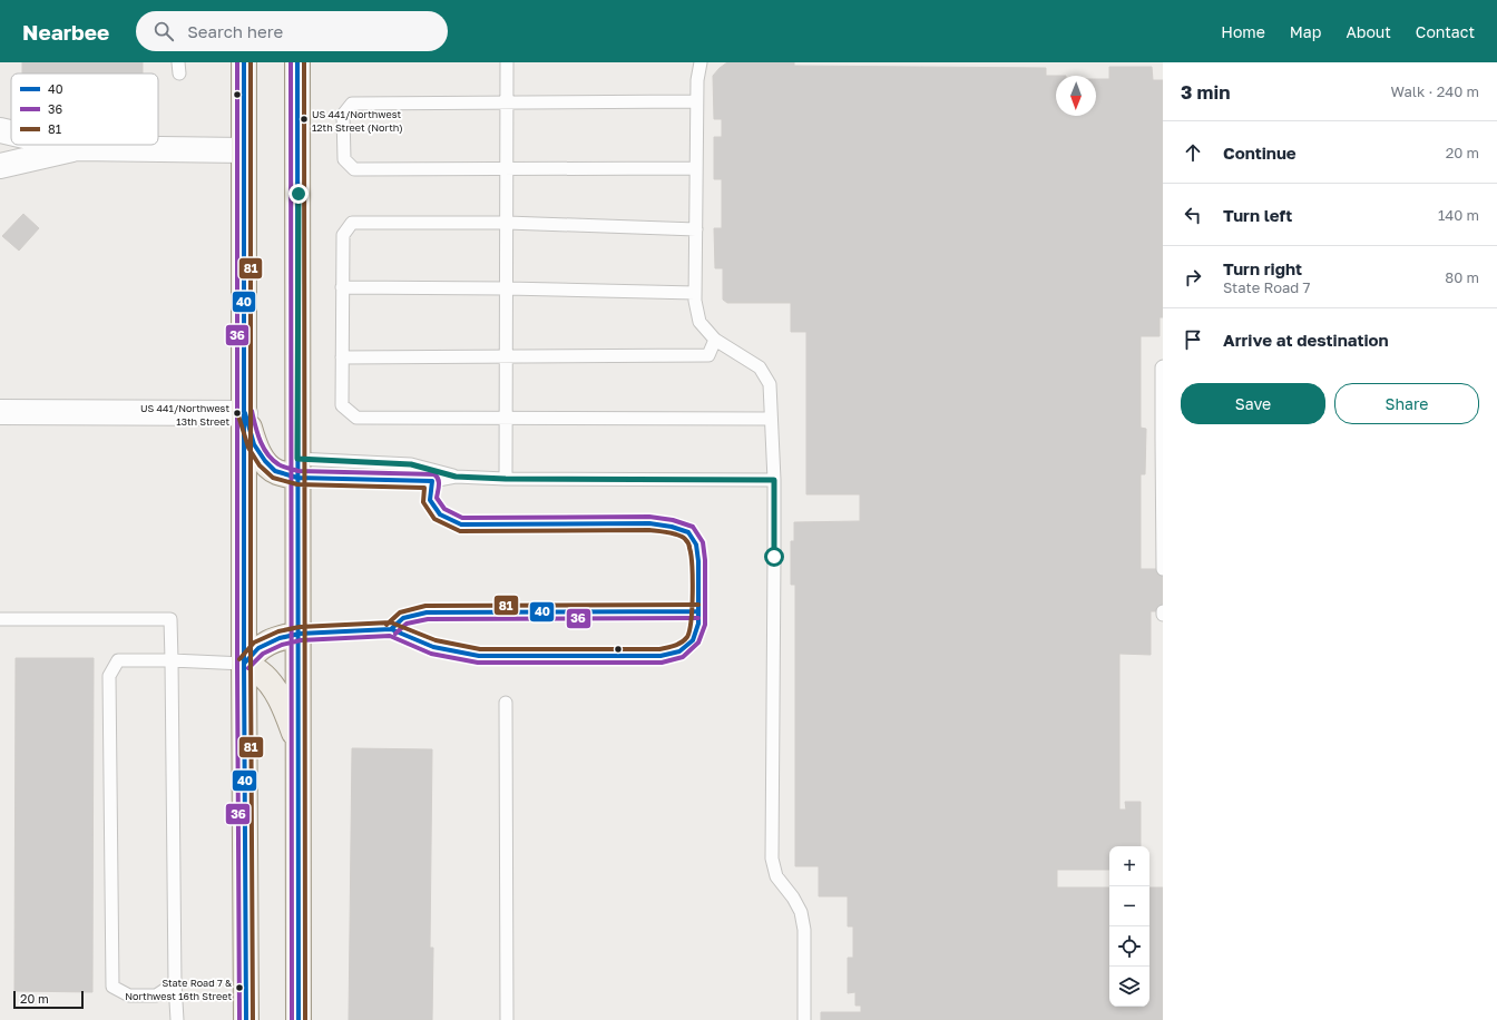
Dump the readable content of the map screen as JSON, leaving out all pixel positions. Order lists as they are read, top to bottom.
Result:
{
  "places": ["US 441/Northwest 12th Street (North)", "US 441/Northwest 13th Street", "State Road 7 & Northwest 16th Street"],
  "lines": ["transit line 40", "transit line 36", "transit line 81"],
  "legend": ["40", "36", "81"],
  "scale_bar": "20 m",
  "north": "bottom",
  "page": {
    "header": "Nearbee",
    "search": "Search here",
    "nav": [
      "Home",
      "Map",
      "About",
      "Contact"
    ],
    "heading": ["3 min", "Walk · 240 m"],
    "list": [
      ["Continue", "20 m"],
      ["Turn left", "140 m"],
      ["Turn right", "State Road 7", "80 m"],
      "Arrive at destination"
    ],
    "buttons": ["Save", "Share"],
    "map_buttons": ["+", "−"],
    "scale": "20 m"
  }
}
